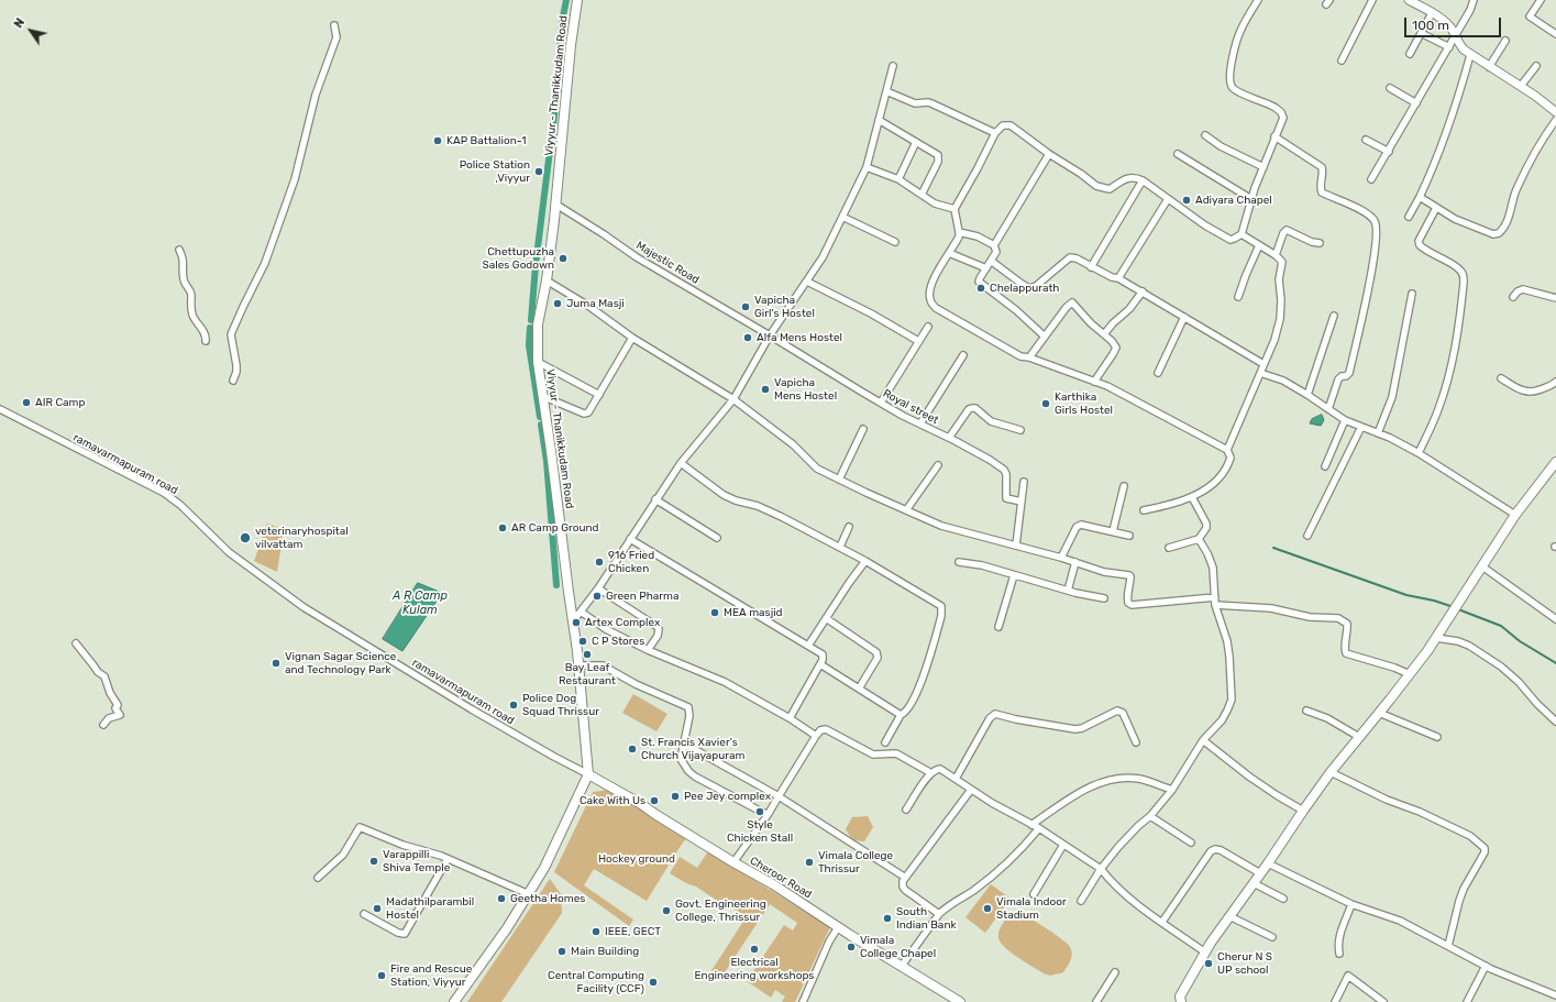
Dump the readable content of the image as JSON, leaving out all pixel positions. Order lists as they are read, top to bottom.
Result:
{
  "streets": {
    "main road": ["Viyyur - Thanikkudam Road", "Cheroor Road"],
    "street": ["Majestic Road", "Royal street", "ramavarmapuram road"]
  },
  "crossings": [
    ["Viyyur - Thanikkudam Road", "Majestic Road"],
    ["Viyyur - Thanikkudam Road", "ramavarmapuram road"],
    ["Viyyur - Thanikkudam Road", "Cheroor Road"],
    ["Majestic Road", "Royal street"],
    ["ramavarmapuram road", "Cheroor Road"]
  ],
  "water": ["A R Camp Kulam"],
  "parks": ["Hockey ground"],
  "places": [
    "KAP Battalion-1",
    "Police Station ,Viyyur",
    "Adiyara Chapel",
    "Chettupuzha Sales Godown",
    "Chelappurath",
    "Juma Masji",
    "Vapicha Girl's Hostel",
    "Alfa Mens Hostel",
    "Vapicha Mens Hostel",
    "AIR Camp",
    "Karthika Girls Hostel",
    "AR Camp Ground",
    "veterinaryhospital vilvattam",
    "916 Fried Chicken",
    "Green Pharma",
    "MEA masjid",
    "Artex Complex",
    "C P Stores",
    "Bay Leaf Restaurant",
    "Vignan Sagar Science and Technology Park",
    "Police Dog Squad Thrissur",
    "St. Francis Xavier's Church Vijayapuram",
    "Pee Jey complex",
    "Cake With Us",
    "Style Chicken Stall",
    "Varappilli Shiva Temple",
    "Vimala College Thrissur",
    "Geetha Homes",
    "Madathilparambil Hostel",
    "Vimala Indoor Stadium",
    "Govt. Engineering College, Thrissur",
    "South Indian Bank",
    "IEEE, GECT",
    "Vimala College Chapel",
    "Electrical Engineering workshops",
    "Main Building",
    "Cherur N S UP school",
    "Fire and Rescue Station, Viyyur",
    "Central Computing Facility (CCF)"
  ],
  "scale_bar": "100 m",
  "north": "top left"
}
